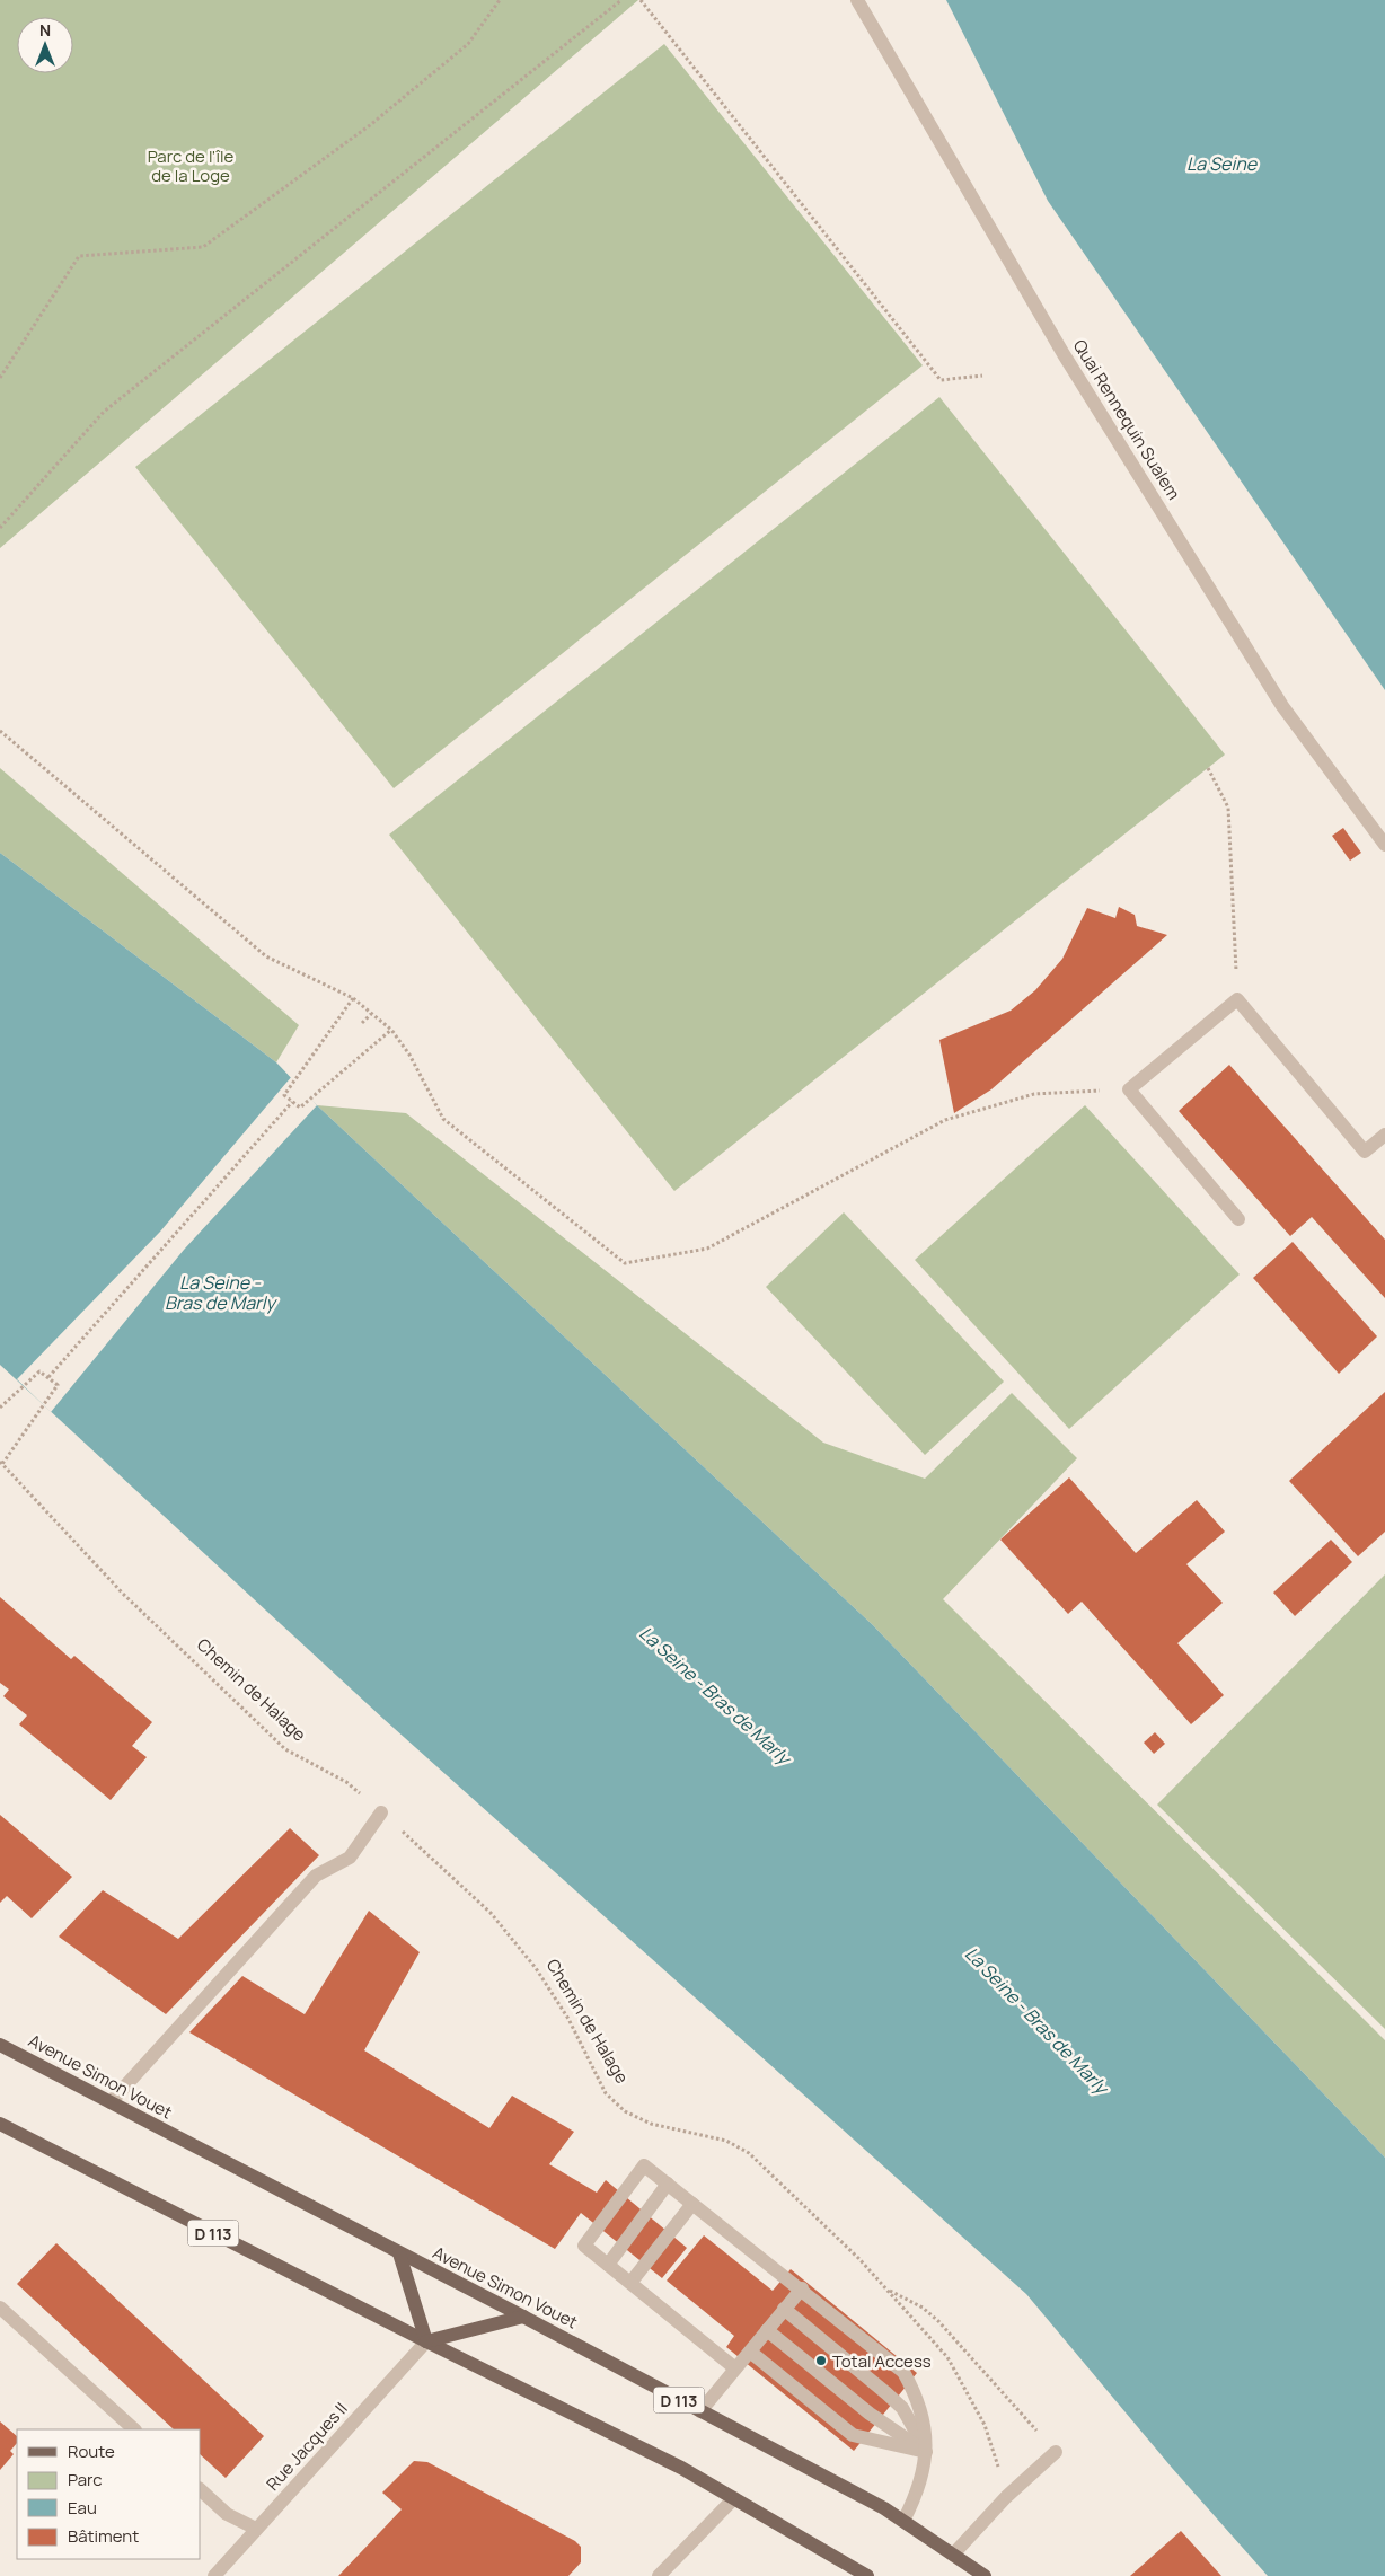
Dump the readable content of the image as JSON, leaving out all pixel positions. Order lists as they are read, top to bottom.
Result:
{
  "streets": {
    "main road": ["Avenue Simon Vouet", "D 113"],
    "street": ["Quai Rennequin Sualem", "Rue Jacques II"],
    "path": ["Chemin de Halage"]
  },
  "crossings": [
    ["D 113", "Rue Jacques II"]
  ],
  "water": ["La Seine", "La Seine - Bras de Marly"],
  "parks": ["Parc de l'île de la Loge"],
  "places": ["Total Access"],
  "legend": [
    "Route",
    "Parc",
    "Eau",
    "Bâtiment"
  ],
  "north": "top"
}
